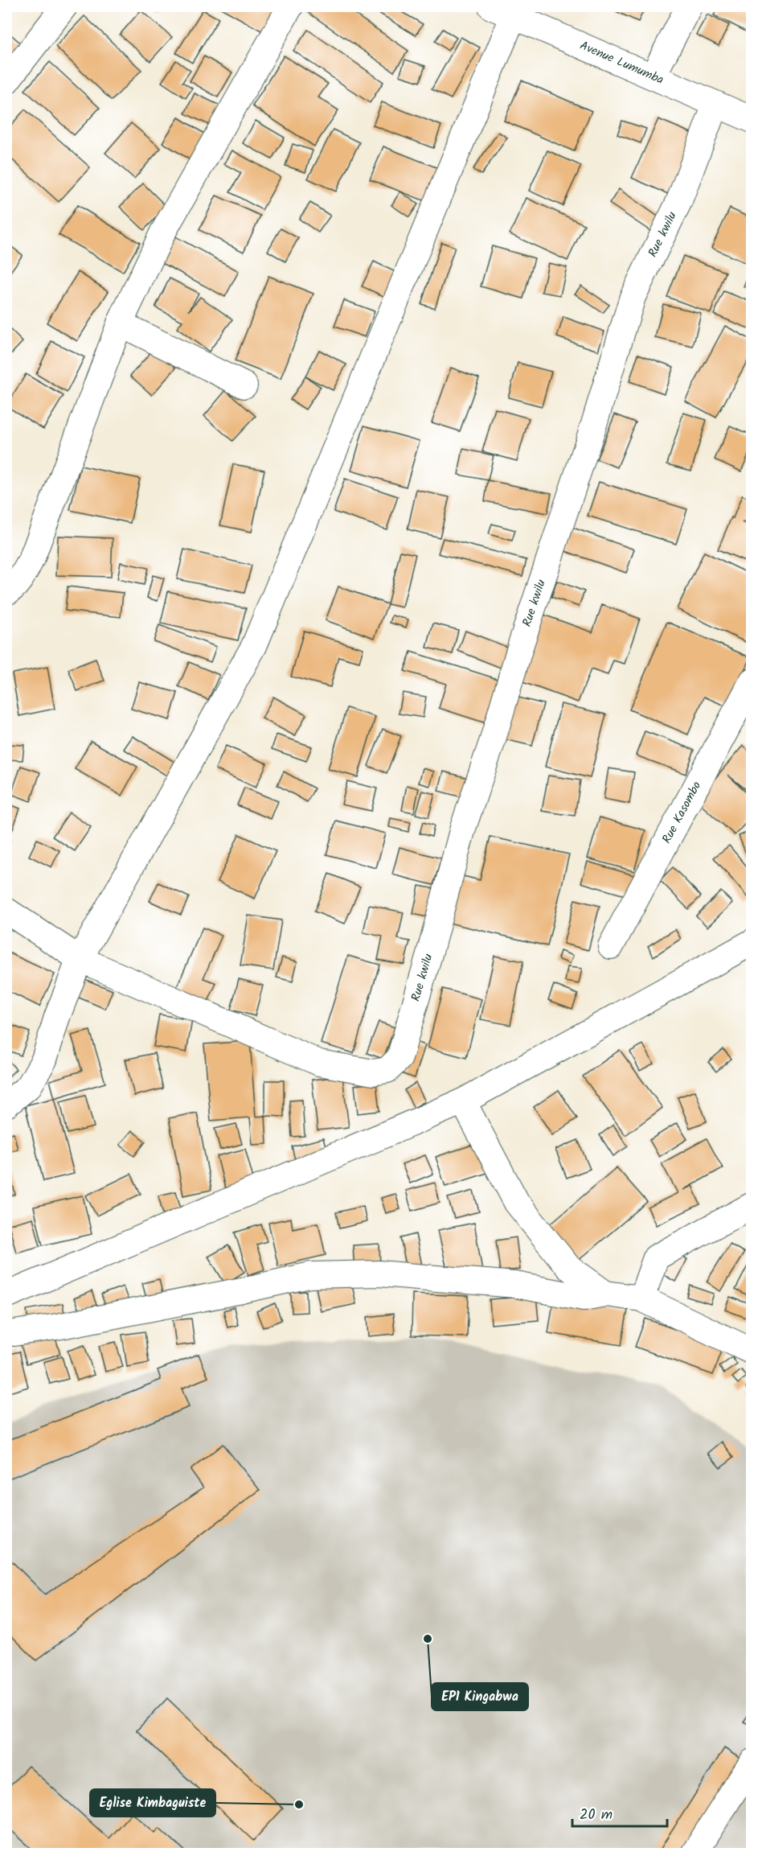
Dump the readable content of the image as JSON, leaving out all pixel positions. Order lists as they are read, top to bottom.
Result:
{
  "streets": {
    "street": ["Avenue Lumumba", "Rue kwilu", "Rue Kasombo"]
  },
  "crossings": [
    ["Avenue Lumumba", "Rue kwilu"]
  ],
  "places": ["EP1 Kingabwa", "Eglise Kimbaguiste"],
  "scale_bar": "20 m"
}
